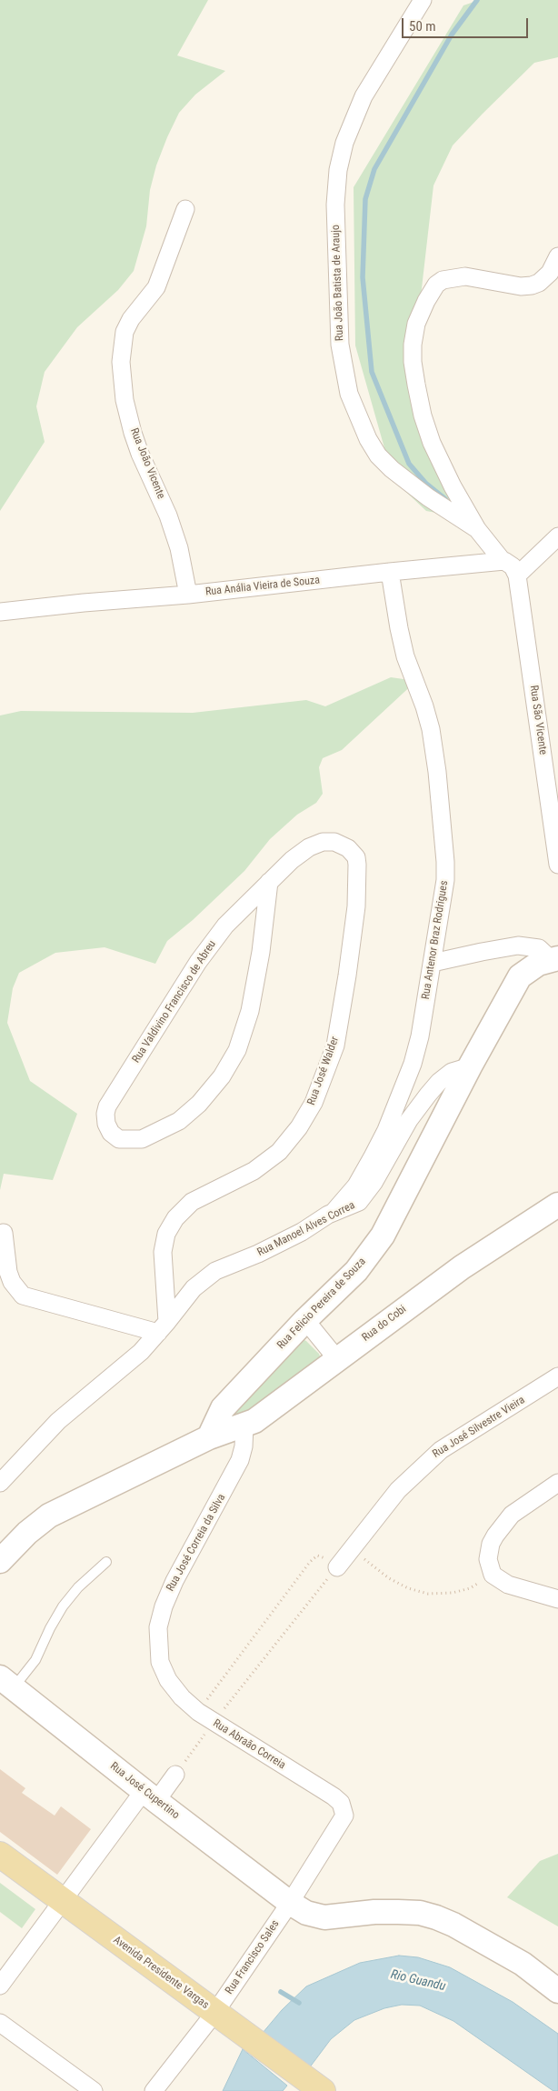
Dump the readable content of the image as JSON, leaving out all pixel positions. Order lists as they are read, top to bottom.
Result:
{
  "streets": {
    "main road": [
      "Rua Felicio Pereira de Souza",
      "Rua do Cobi",
      "Rua José Cupertino",
      "Avenida Presidente Vargas"
    ],
    "street": [
      "Rua João Batista de Araujo",
      "Rua João Vicente",
      "Rua Anália Vieira de Souza",
      "Rua São Vicente",
      "Rua Antenor Braz Rodrigues",
      "Rua Valdivino Francisco de Abreu",
      "Rua José Walder",
      "Rua Manoel Alves Correa",
      "Rua José Silvestre Vieira",
      "Rua José Correia da Silva",
      "Rua Abraão Correia",
      "Rua Francisco Sales"
    ]
  },
  "crossings": [
    ["Rua João Vicente", "Rua Anália Vieira de Souza"],
    ["Rua Anália Vieira de Souza", "Rua Antenor Braz Rodrigues"],
    ["Rua Antenor Braz Rodrigues", "Rua Manoel Alves Correa"],
    ["Rua Antenor Braz Rodrigues", "Rua Felicio Pereira de Souza"],
    ["Rua Valdivino Francisco de Abreu", "Rua José Walder"],
    ["Rua José Walder", "Rua Manoel Alves Correa"],
    ["Rua Manoel Alves Correa", "Rua Felicio Pereira de Souza"],
    ["Rua Felicio Pereira de Souza", "Rua do Cobi"],
    ["Rua do Cobi", "Rua José Correia da Silva"],
    ["Rua José Correia da Silva", "Rua Abraão Correia"],
    ["Rua Abraão Correia", "Rua Francisco Sales"],
    ["Rua José Cupertino", "Rua Francisco Sales"],
    ["Rua Francisco Sales", "Avenida Presidente Vargas"]
  ],
  "water": ["Rio Guandu"],
  "scale_bar": "50 m"
}
